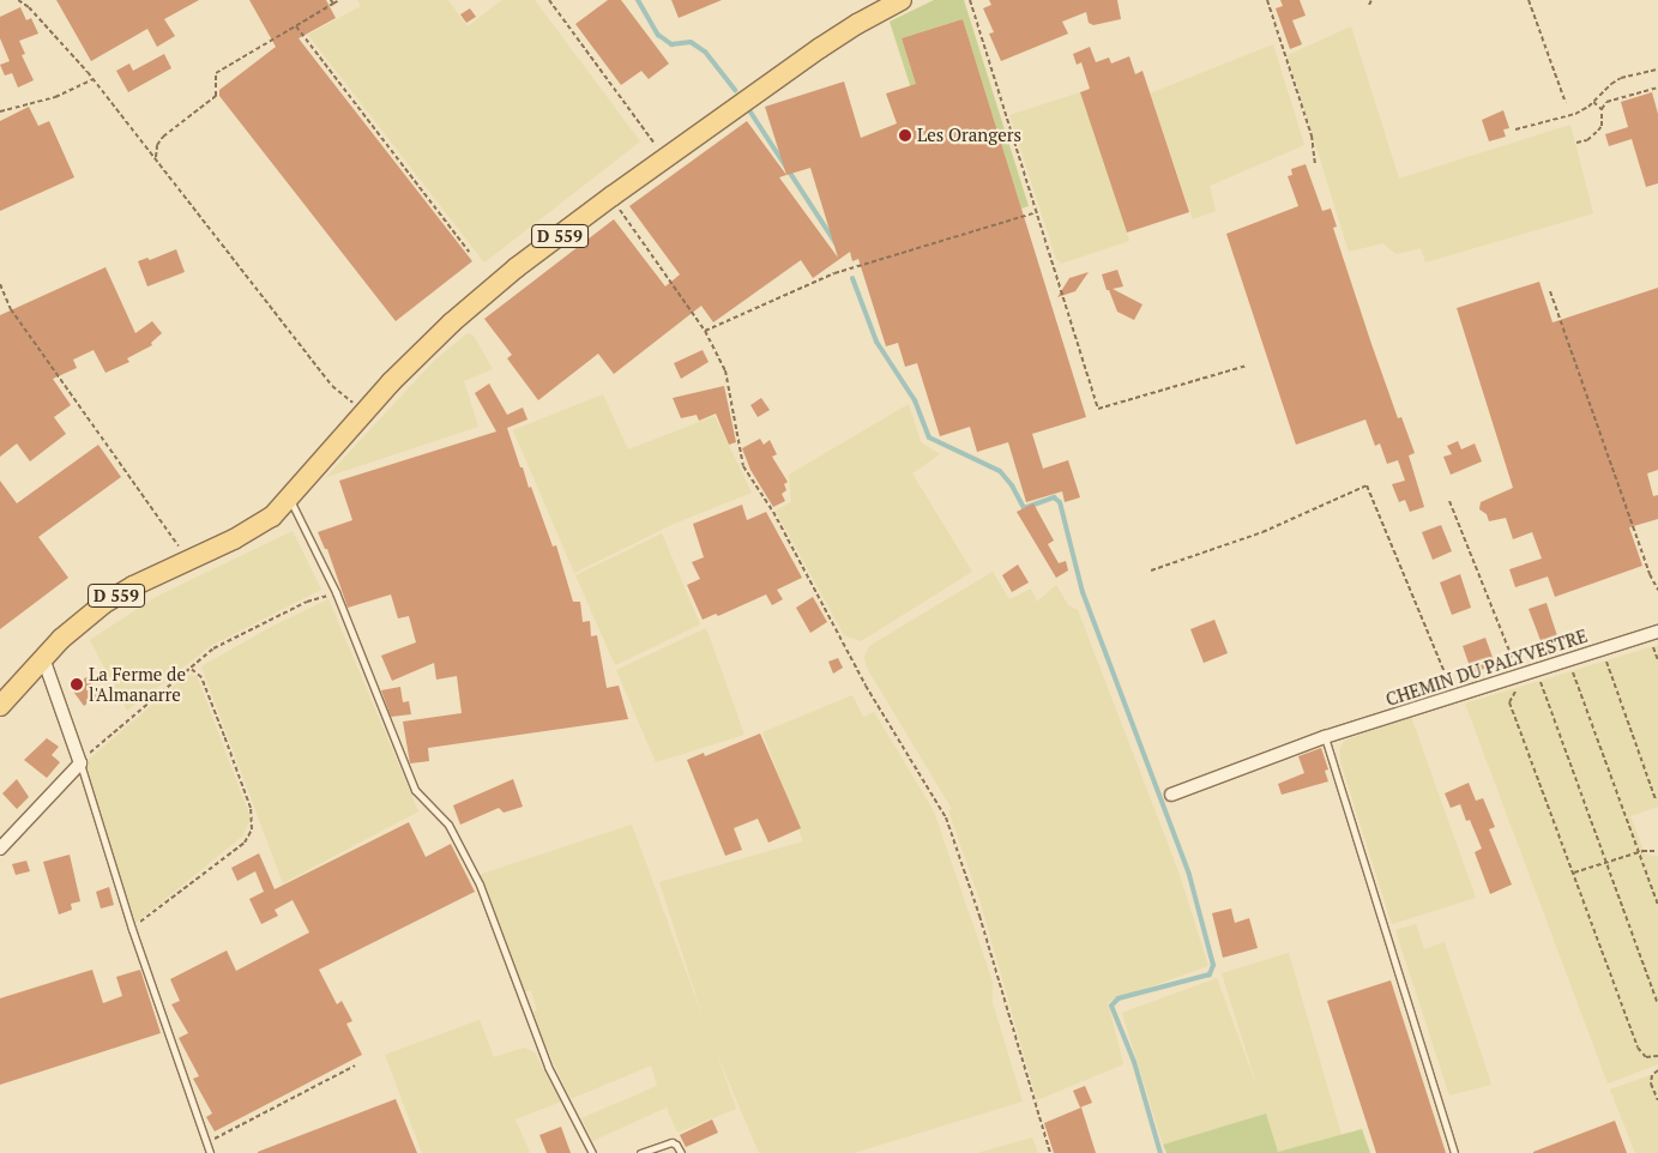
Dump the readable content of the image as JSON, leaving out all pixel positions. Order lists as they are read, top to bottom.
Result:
{
  "streets": {
    "main road": ["D 559"],
    "street": ["CHEMIN DU PALYVESTRE"]
  },
  "places": ["Les Orangers", "La Ferme de l'Almanarre"]
}
